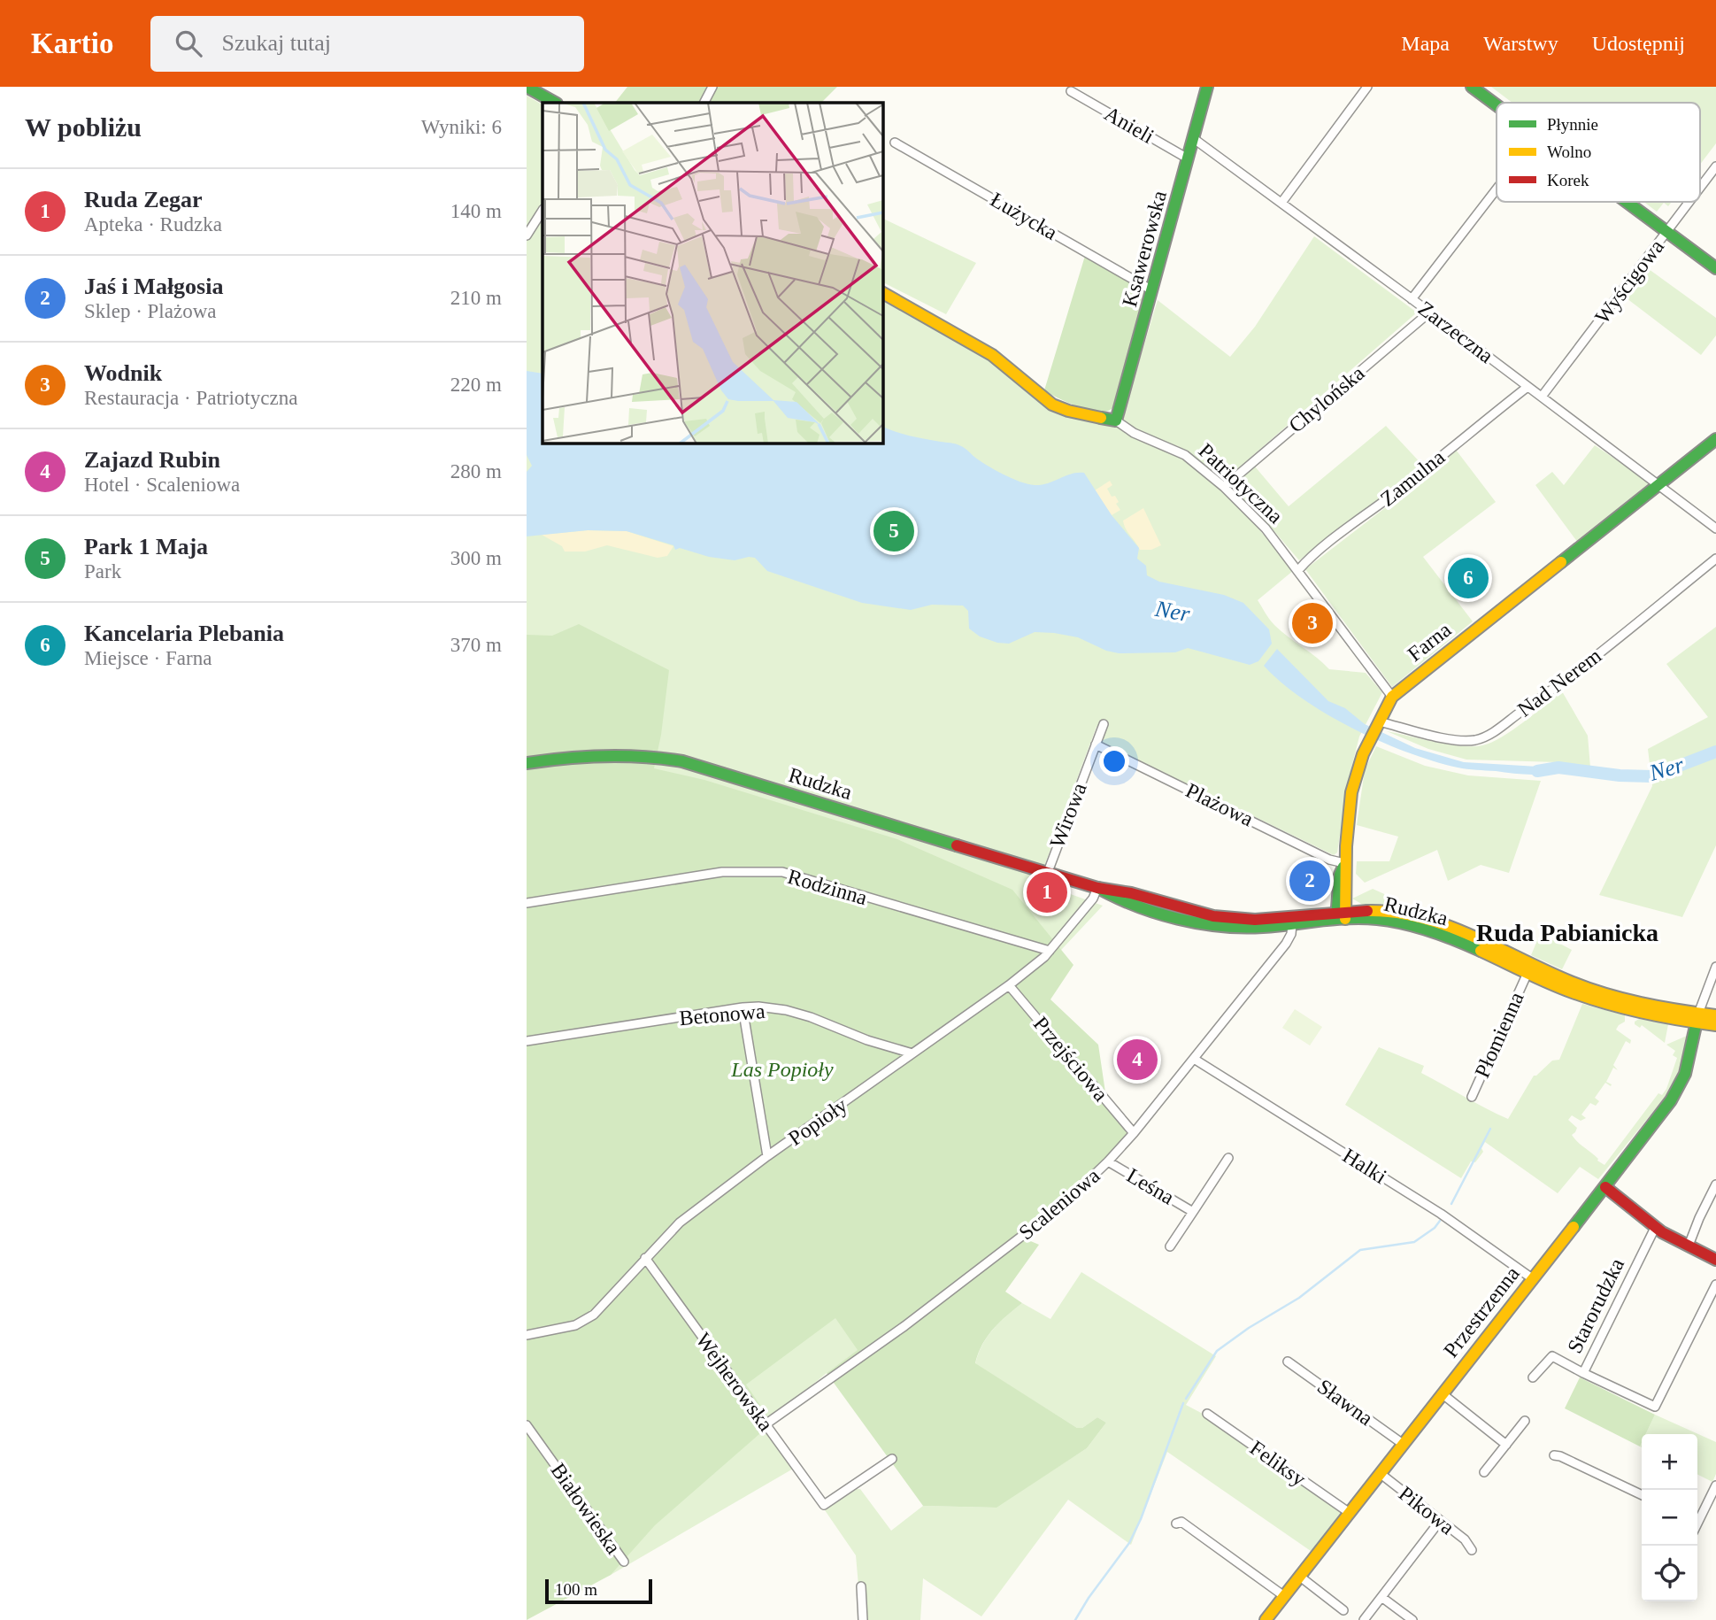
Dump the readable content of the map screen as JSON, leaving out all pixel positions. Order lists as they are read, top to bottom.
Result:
{
  "streets": {
    "street": [
      "Anieli",
      "Łużycka",
      "Ksawerowska",
      "Wyścigowa",
      "Zarzeczna",
      "Chylońska",
      "Zamulna",
      "Patriotyczna",
      "Farna",
      "Nad Nerem",
      "Rudzka",
      "Plażowa",
      "Wirowa",
      "Rodzinna",
      "Betonowa",
      "Płomienna",
      "Przejściowa",
      "Popioły",
      "Halki",
      "Leśna",
      "Scaleniowa",
      "Starorudzka",
      "Przestrzenna",
      "Wejherowska",
      "Sławna",
      "Feliksy",
      "Białowieska",
      "Pikowa"
    ]
  },
  "crossings": [
    ["Anieli", "Ksawerowska"],
    ["Łużycka", "Ksawerowska"],
    ["Ksawerowska", "Zarzeczna"],
    ["Ksawerowska", "Patriotyczna"],
    ["Wyścigowa", "Zarzeczna"],
    ["Zarzeczna", "Chylońska"],
    ["Zarzeczna", "Zamulna"],
    ["Zarzeczna", "Farna"],
    ["Chylońska", "Patriotyczna"],
    ["Zamulna", "Patriotyczna"],
    ["Patriotyczna", "Farna"],
    ["Farna", "Nad Nerem"],
    ["Farna", "Rudzka"],
    ["Farna", "Plażowa"],
    ["Rudzka", "Wirowa"],
    ["Rudzka", "Płomienna"],
    ["Rudzka", "Popioły"],
    ["Rudzka", "Scaleniowa"],
    ["Rudzka", "Przestrzenna"],
    ["Plażowa", "Wirowa"],
    ["Rodzinna", "Popioły"],
    ["Betonowa", "Popioły"],
    ["Przejściowa", "Popioły"],
    ["Przejściowa", "Scaleniowa"],
    ["Popioły", "Wejherowska"],
    ["Halki", "Scaleniowa"],
    ["Halki", "Przestrzenna"],
    ["Leśna", "Scaleniowa"],
    ["Scaleniowa", "Wejherowska"],
    ["Przestrzenna", "Sławna"],
    ["Przestrzenna", "Feliksy"],
    ["Przestrzenna", "Pikowa"]
  ],
  "districts": ["Ruda Pabianicka"],
  "water": ["Ner"],
  "parks": ["Las Popioły"],
  "legend": ["Płynnie", "Wolno", "Korek"],
  "scale_bar": "100 m",
  "page": {
    "header": "Kartio",
    "search": "Szukaj tutaj",
    "nav": ["Mapa", "Warstwy", "Udostępnij"],
    "heading": ["W pobliżu", "Wyniki: 6"],
    "list": [
      {
        "mark": "1",
        "name": "Ruda Zegar",
        "note": "Apteka · Rudzka",
        "value": "140 m"
      },
      {
        "mark": "2",
        "name": "Jaś i Małgosia",
        "note": "Sklep · Plażowa",
        "value": "210 m"
      },
      {
        "mark": "3",
        "name": "Wodnik",
        "note": "Restauracja · Patriotyczna",
        "value": "220 m"
      },
      {
        "mark": "4",
        "name": "Zajazd Rubin",
        "note": "Hotel · Scaleniowa",
        "value": "280 m"
      },
      {
        "mark": "5",
        "name": "Park 1 Maja",
        "note": "Park",
        "value": "300 m"
      },
      {
        "mark": "6",
        "name": "Kancelaria Plebania",
        "note": "Miejsce · Farna",
        "value": "370 m"
      }
    ],
    "pins": [
      "5",
      "6",
      "3",
      "2",
      "1",
      "4"
    ],
    "map_buttons": ["+", "−"],
    "scale": "100 m"
  }
}
